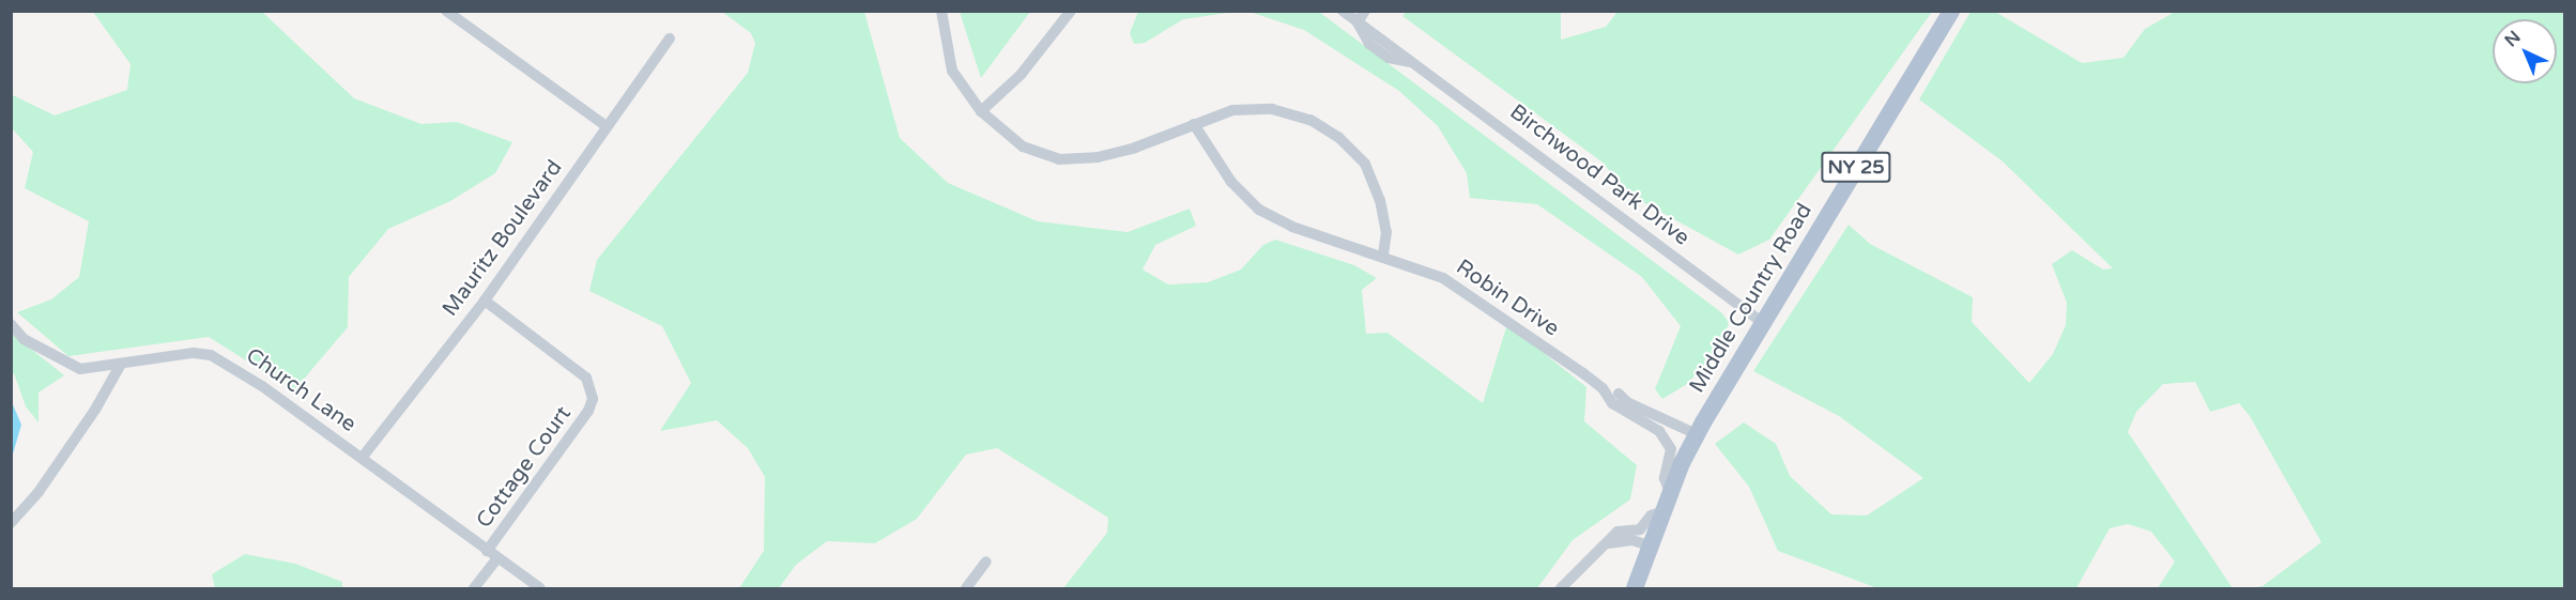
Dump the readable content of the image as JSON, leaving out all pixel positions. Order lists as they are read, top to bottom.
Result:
{
  "streets": {
    "main road": ["NY 25", "Middle Country Road"],
    "street": [
      "Birchwood Park Drive",
      "Mauritz Boulevard",
      "Robin Drive",
      "Church Lane",
      "Cottage Court"
    ]
  },
  "crossings": [
    ["Birchwood Park Drive", "Middle Country Road"],
    ["Mauritz Boulevard", "Church Lane"],
    ["Mauritz Boulevard", "Cottage Court"],
    ["Robin Drive", "Middle Country Road"],
    ["Church Lane", "Cottage Court"]
  ],
  "north": "top left"
}
